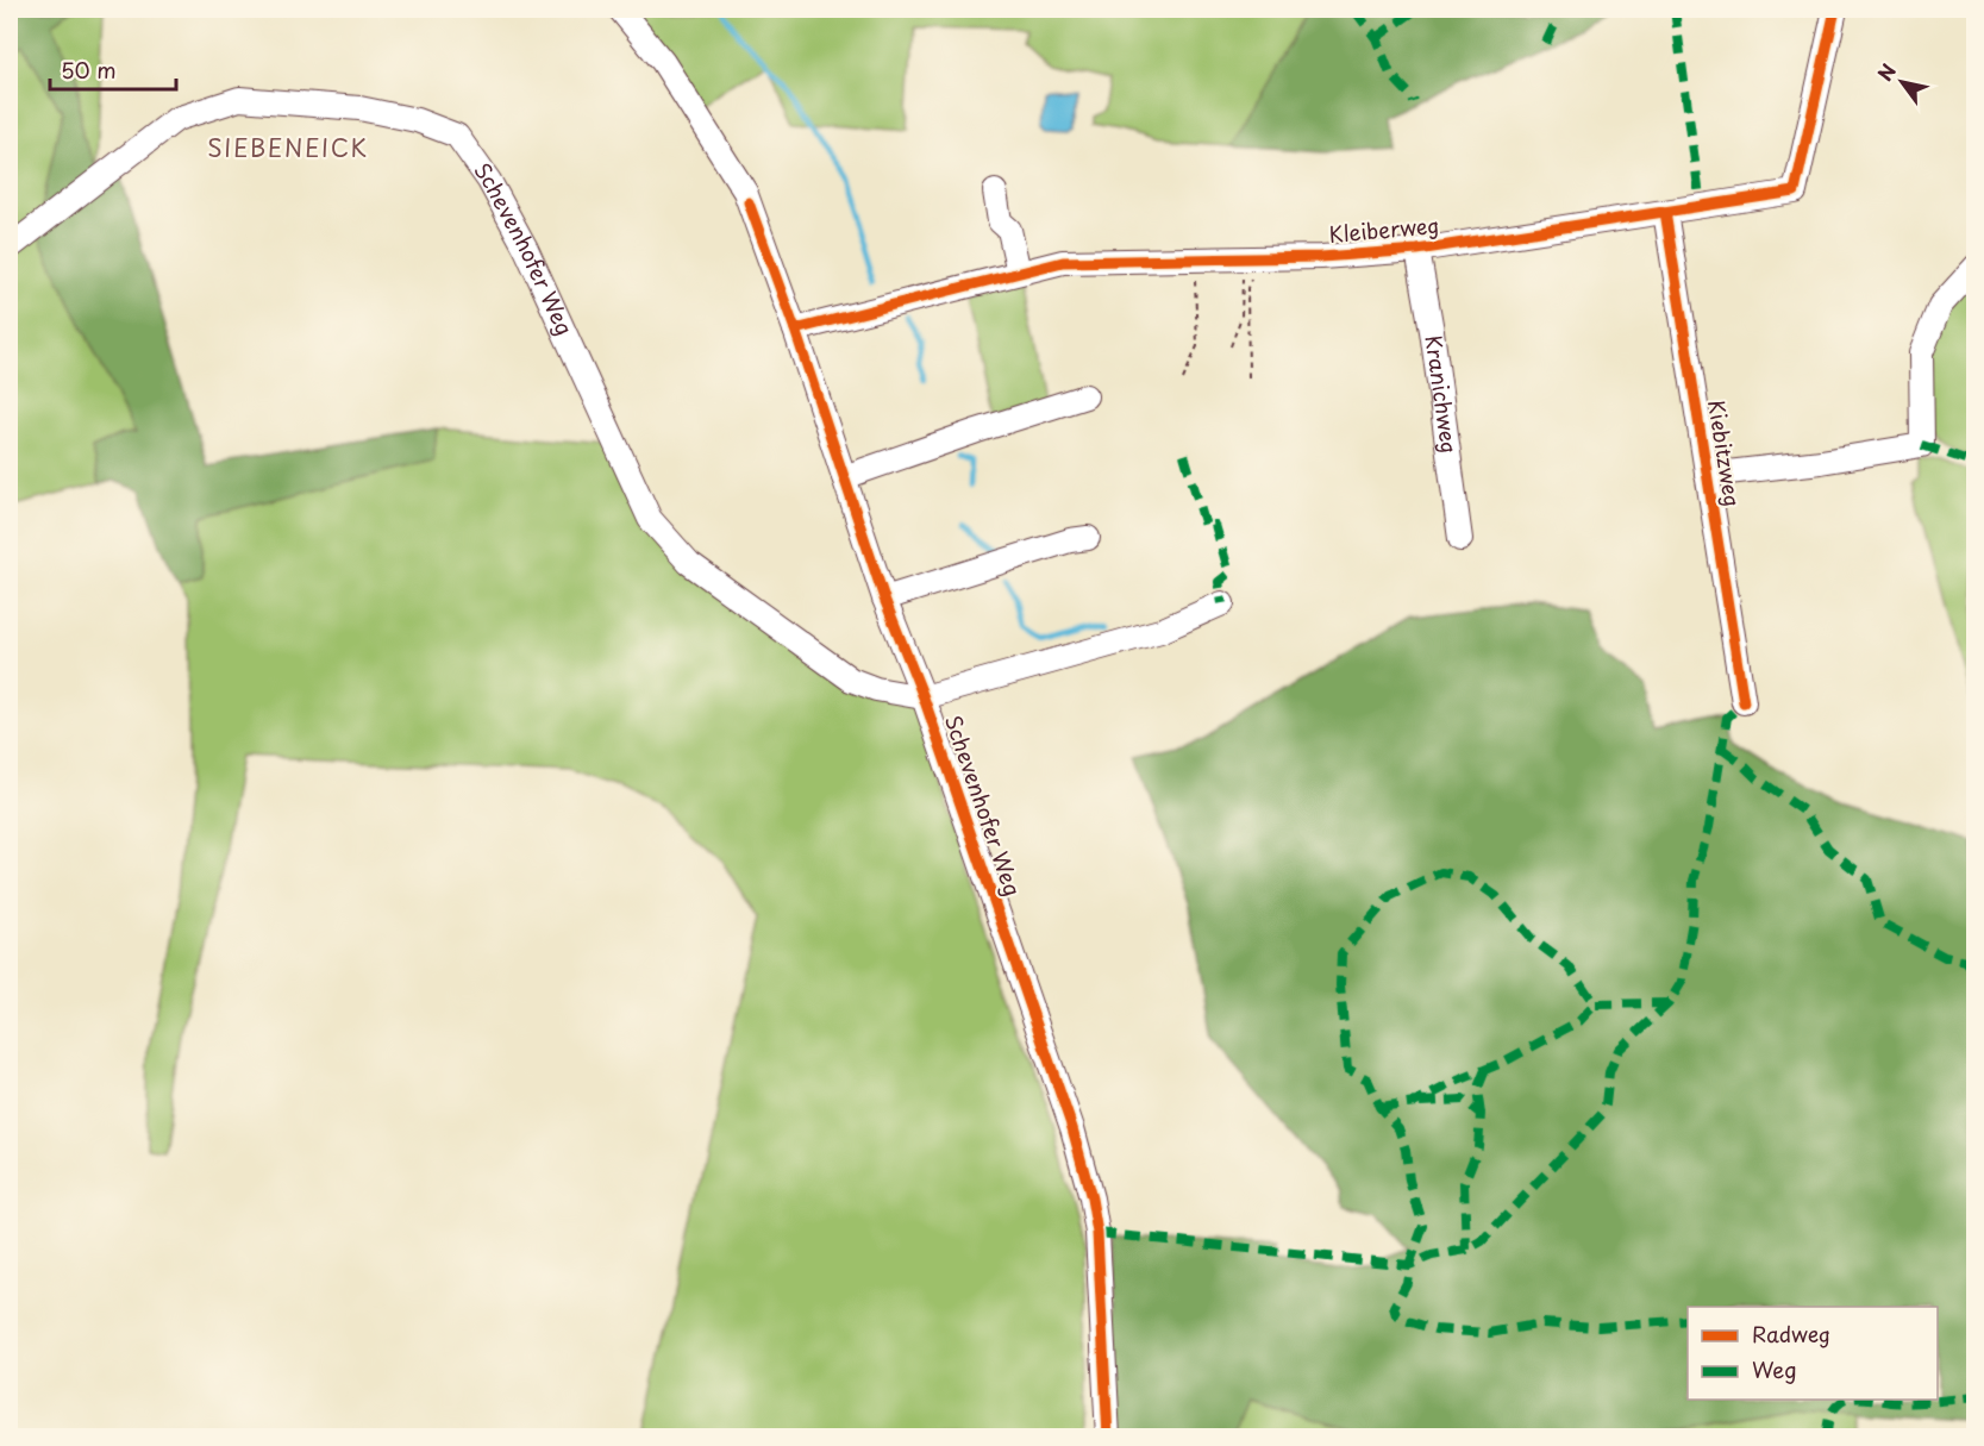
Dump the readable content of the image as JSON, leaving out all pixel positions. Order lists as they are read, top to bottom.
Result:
{
  "streets": {
    "street": [
      "Kleiberweg",
      "Schevenhofer Weg",
      "Kranichweg",
      "Kiebitzweg"
    ]
  },
  "crossings": [
    ["Kleiberweg", "Schevenhofer Weg"],
    ["Kleiberweg", "Kranichweg"],
    ["Kleiberweg", "Kiebitzweg"]
  ],
  "districts": ["SIEBENEICK"],
  "legend": ["Radweg", "Weg"],
  "scale_bar": "50 m",
  "north": "top left"
}
